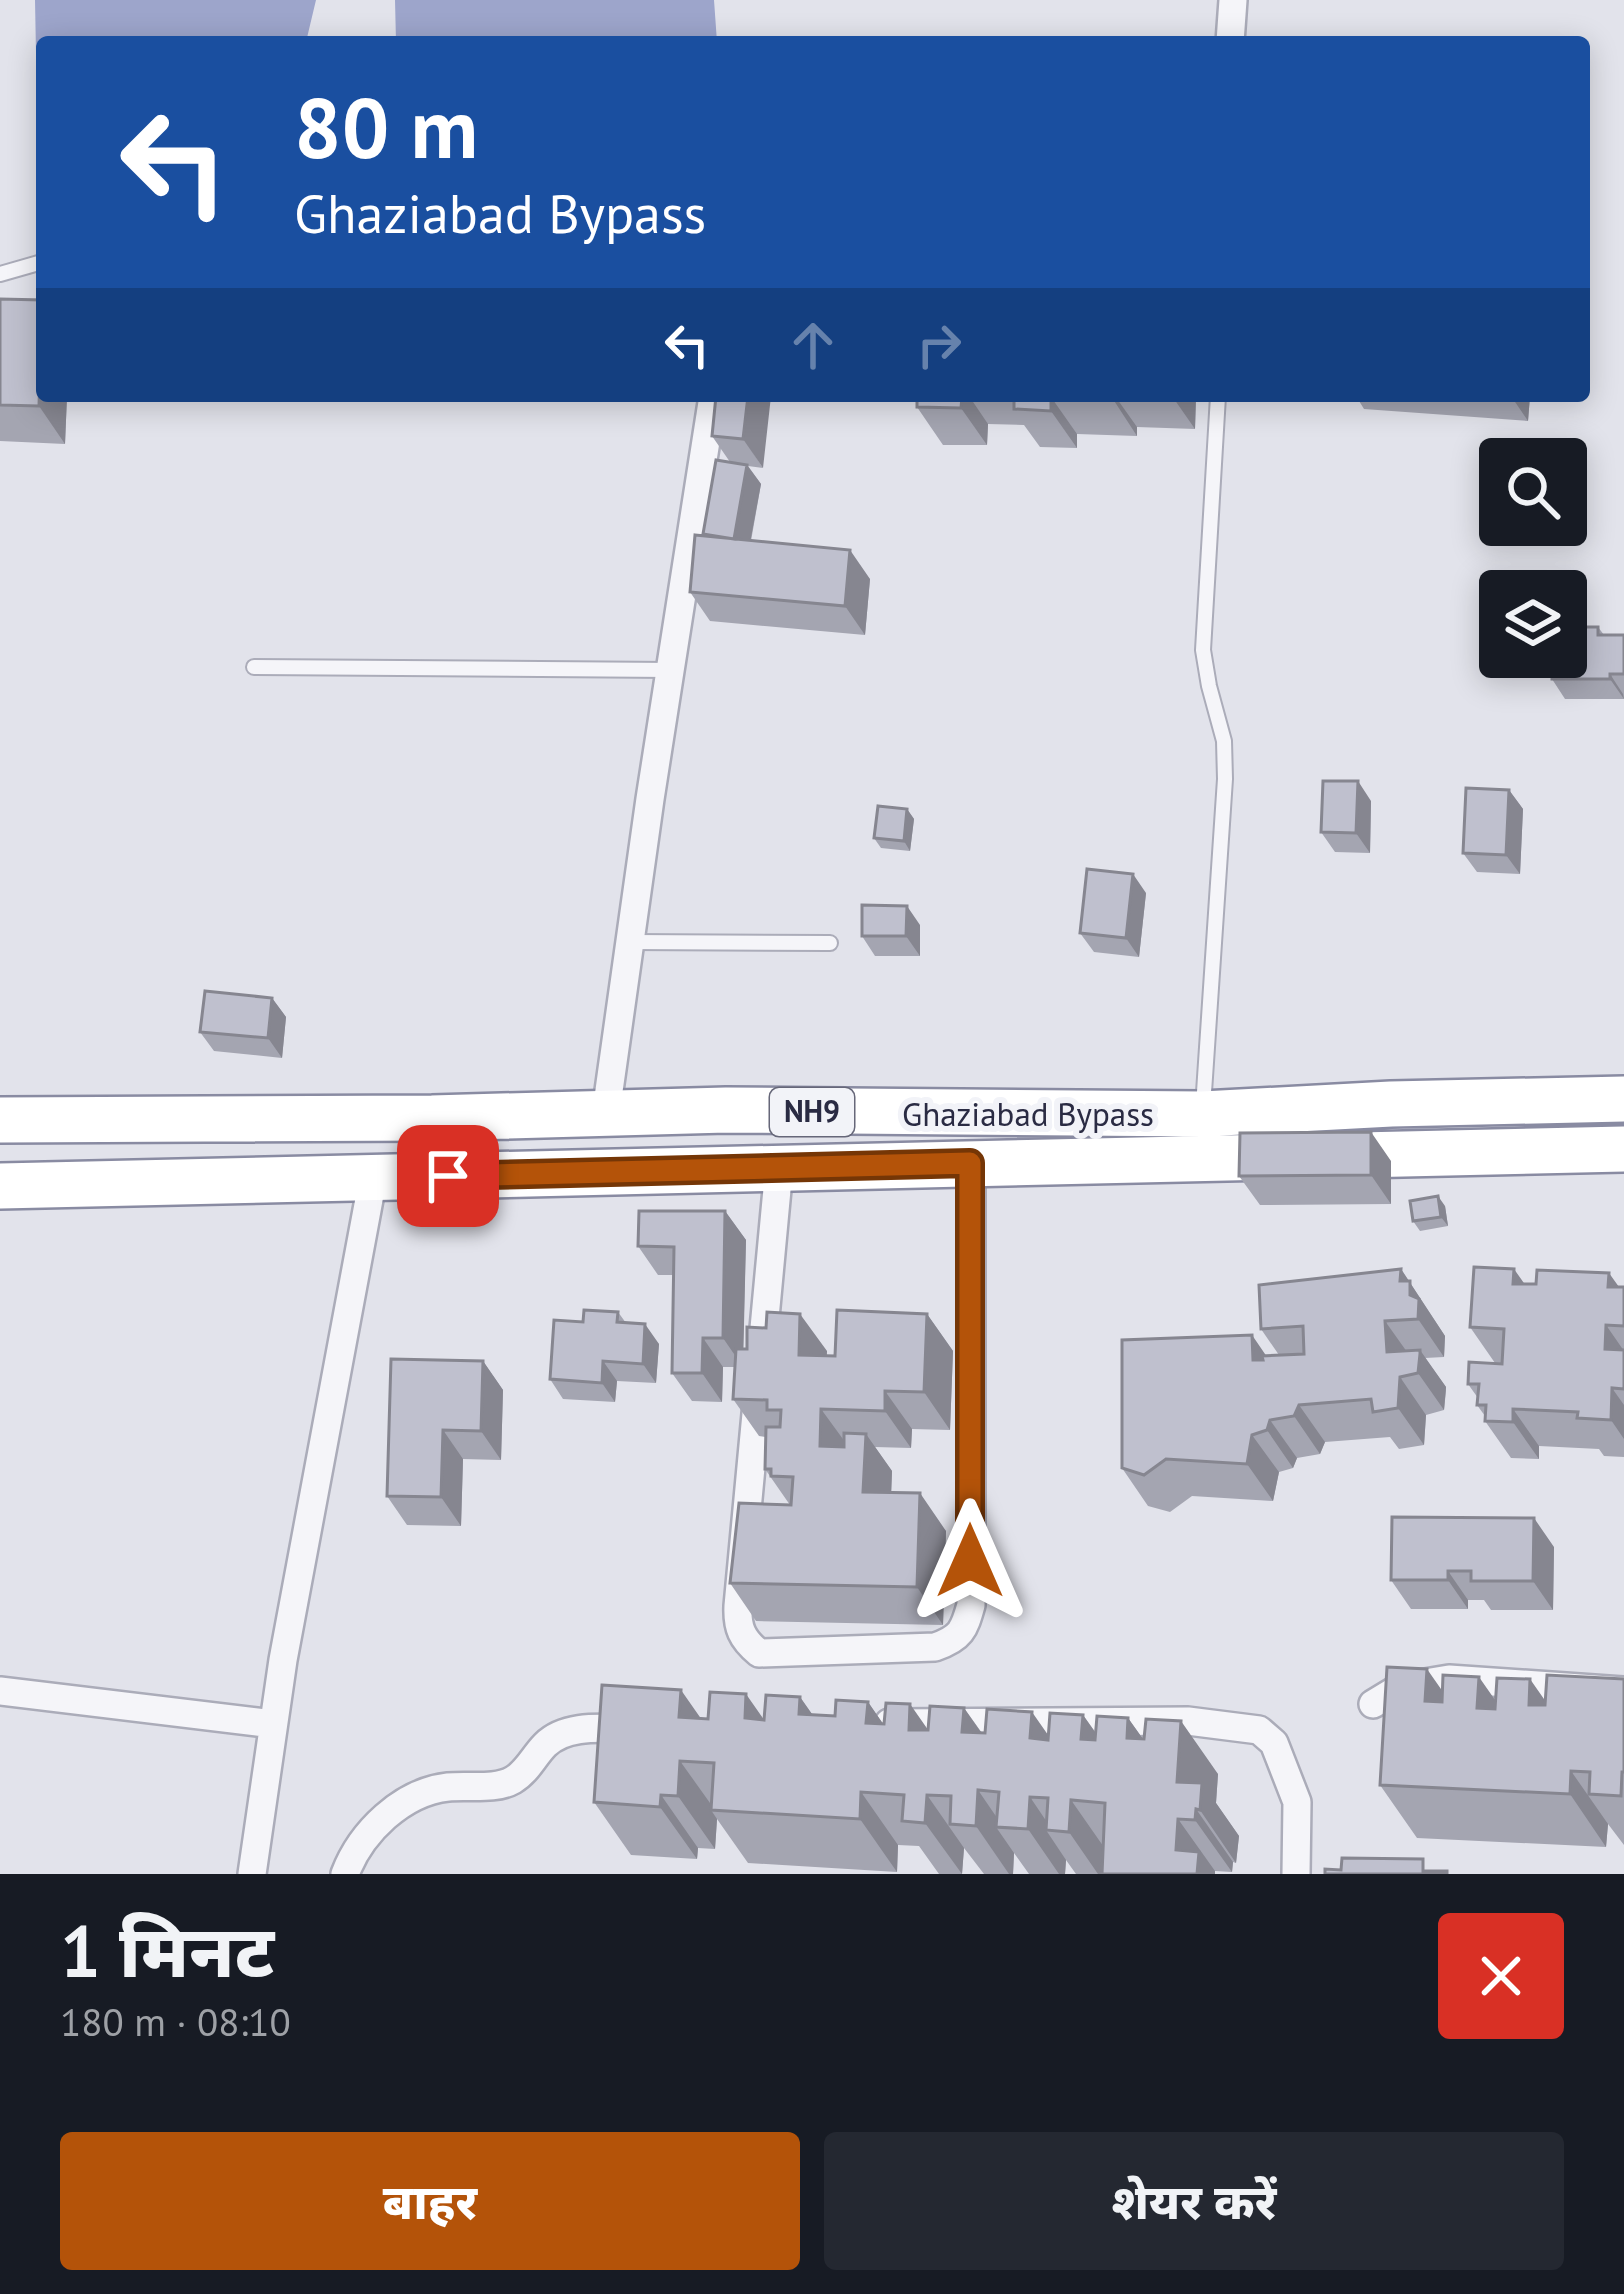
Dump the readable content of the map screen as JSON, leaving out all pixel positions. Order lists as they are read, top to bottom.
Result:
{
  "streets": {
    "highway": ["NH9", "Ghaziabad Bypass"]
  },
  "page": {
    "turn": ["80 m", "Ghaziabad Bypass"],
    "heading": ["1 मिनट", "180 m · 08:10"],
    "buttons": ["बाहर", "शेयर करें"]
  }
}
